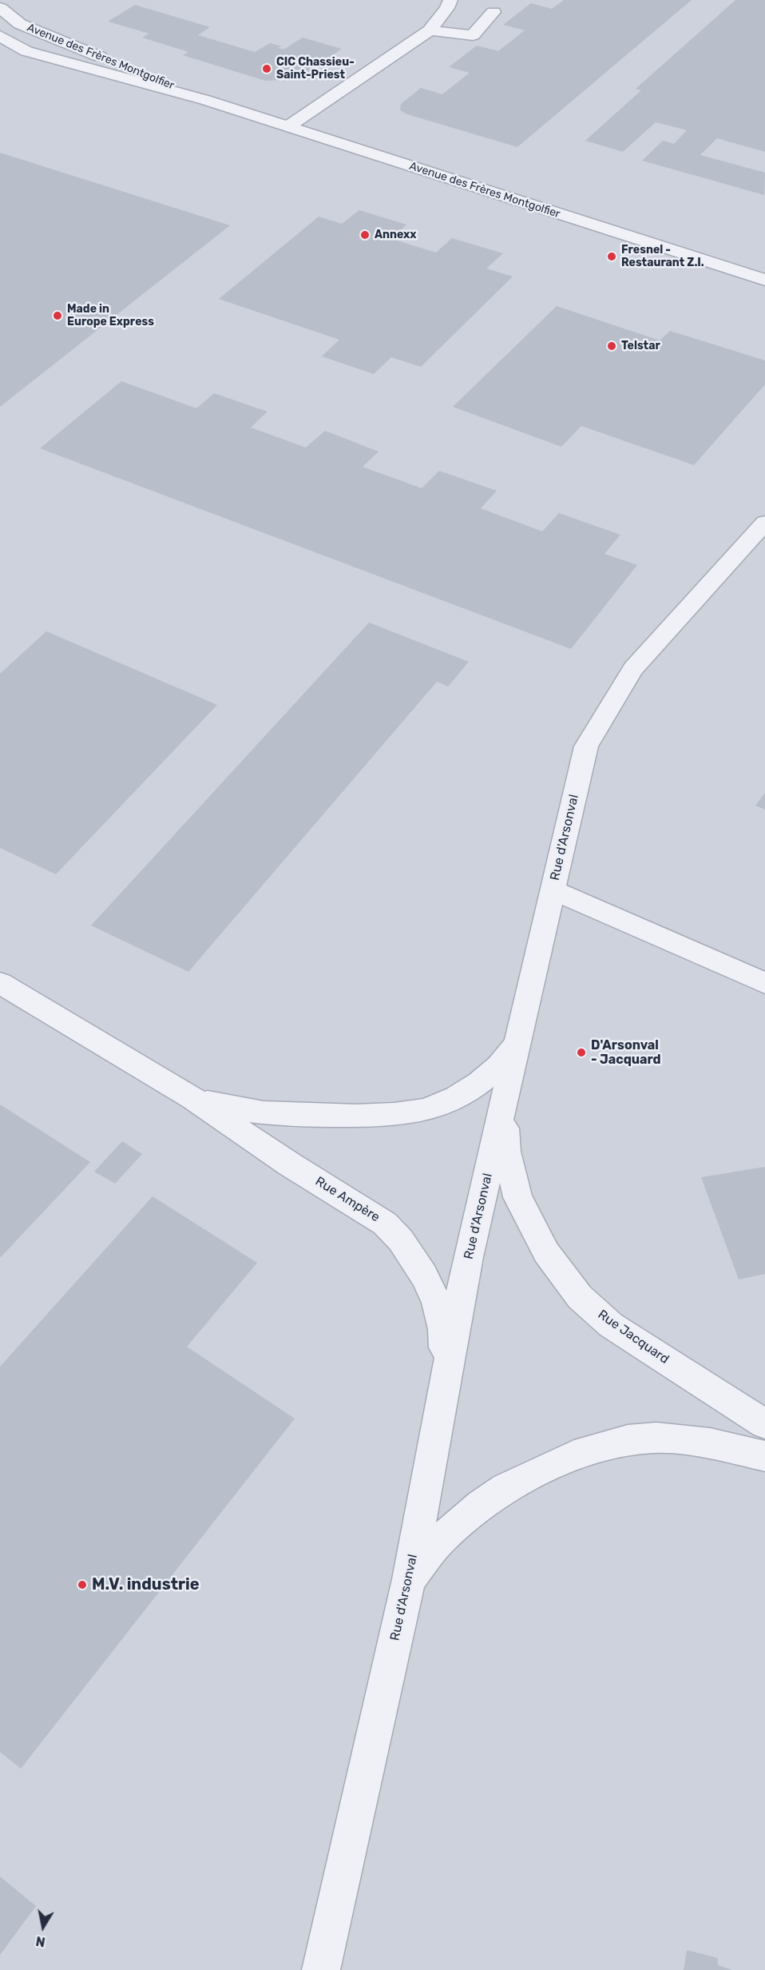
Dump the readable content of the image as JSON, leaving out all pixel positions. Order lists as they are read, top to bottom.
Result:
{
  "streets": {
    "street": [
      "Avenue des Frères Montgolfier",
      "Rue d'Arsonval",
      "Rue Ampère",
      "Rue Jacquard"
    ]
  },
  "crossings": [
    ["Rue d'Arsonval", "Rue Ampère"],
    ["Rue d'Arsonval", "Rue Jacquard"]
  ],
  "places": [
    "CIC Chassieu- Saint-Priest",
    "Annexx",
    "Fresnel - Restaurant Z.I.",
    "Made in Europe Express",
    "Telstar",
    "D'Arsonval - Jacquard",
    "M.V. industrie"
  ],
  "north": "bottom"
}
